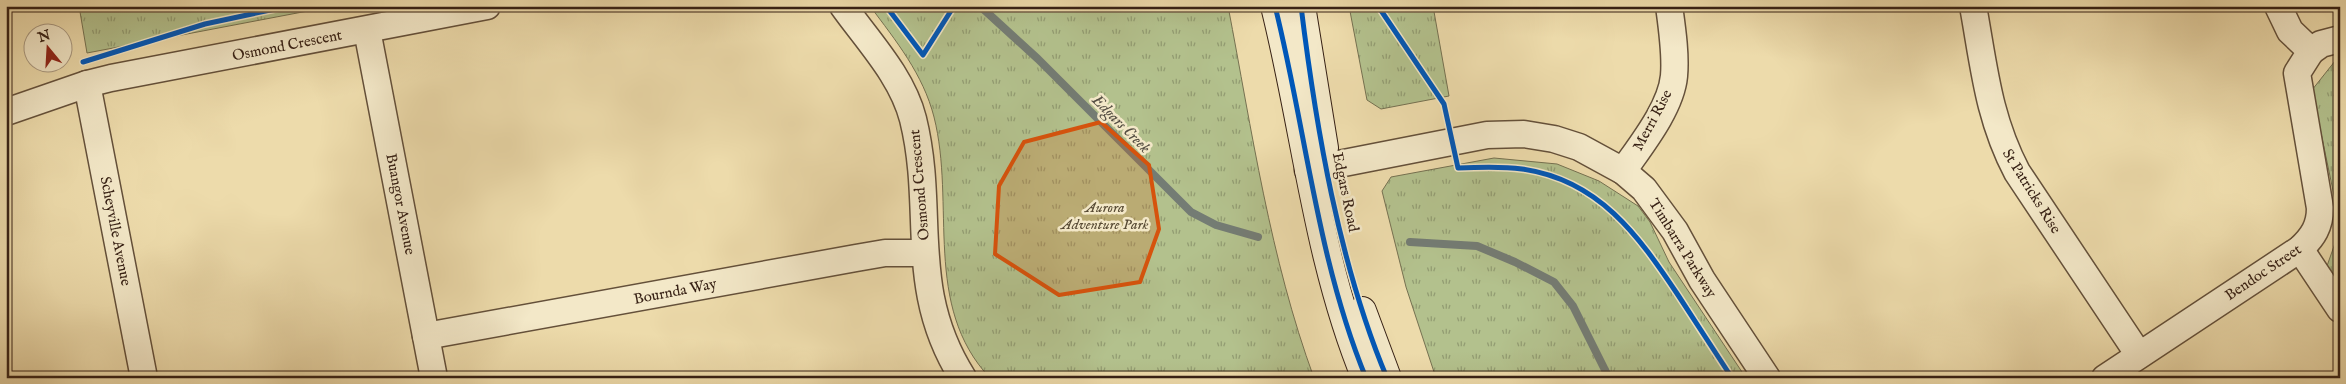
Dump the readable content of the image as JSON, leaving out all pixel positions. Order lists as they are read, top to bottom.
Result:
{
  "streets": {
    "main road": ["Edgars Road"],
    "street": [
      "Osmond Crescent",
      "Merri Rise",
      "St Patricks Rise",
      "Buangor Avenue",
      "Scheyville Avenue",
      "Timbarra Parkway",
      "Bendoc Street",
      "Bournda Way"
    ]
  },
  "crossings": [
    ["Osmond Crescent", "Buangor Avenue"],
    ["Osmond Crescent", "Scheyville Avenue"],
    ["Osmond Crescent", "Bournda Way"],
    ["Merri Rise", "Timbarra Parkway"],
    ["St Patricks Rise", "Bendoc Street"],
    ["Edgars Road", "Timbarra Parkway"],
    ["Buangor Avenue", "Bournda Way"]
  ],
  "water": ["Edgars Creek"],
  "parks": ["Aurora Adventure Park"],
  "north": "top"
}
